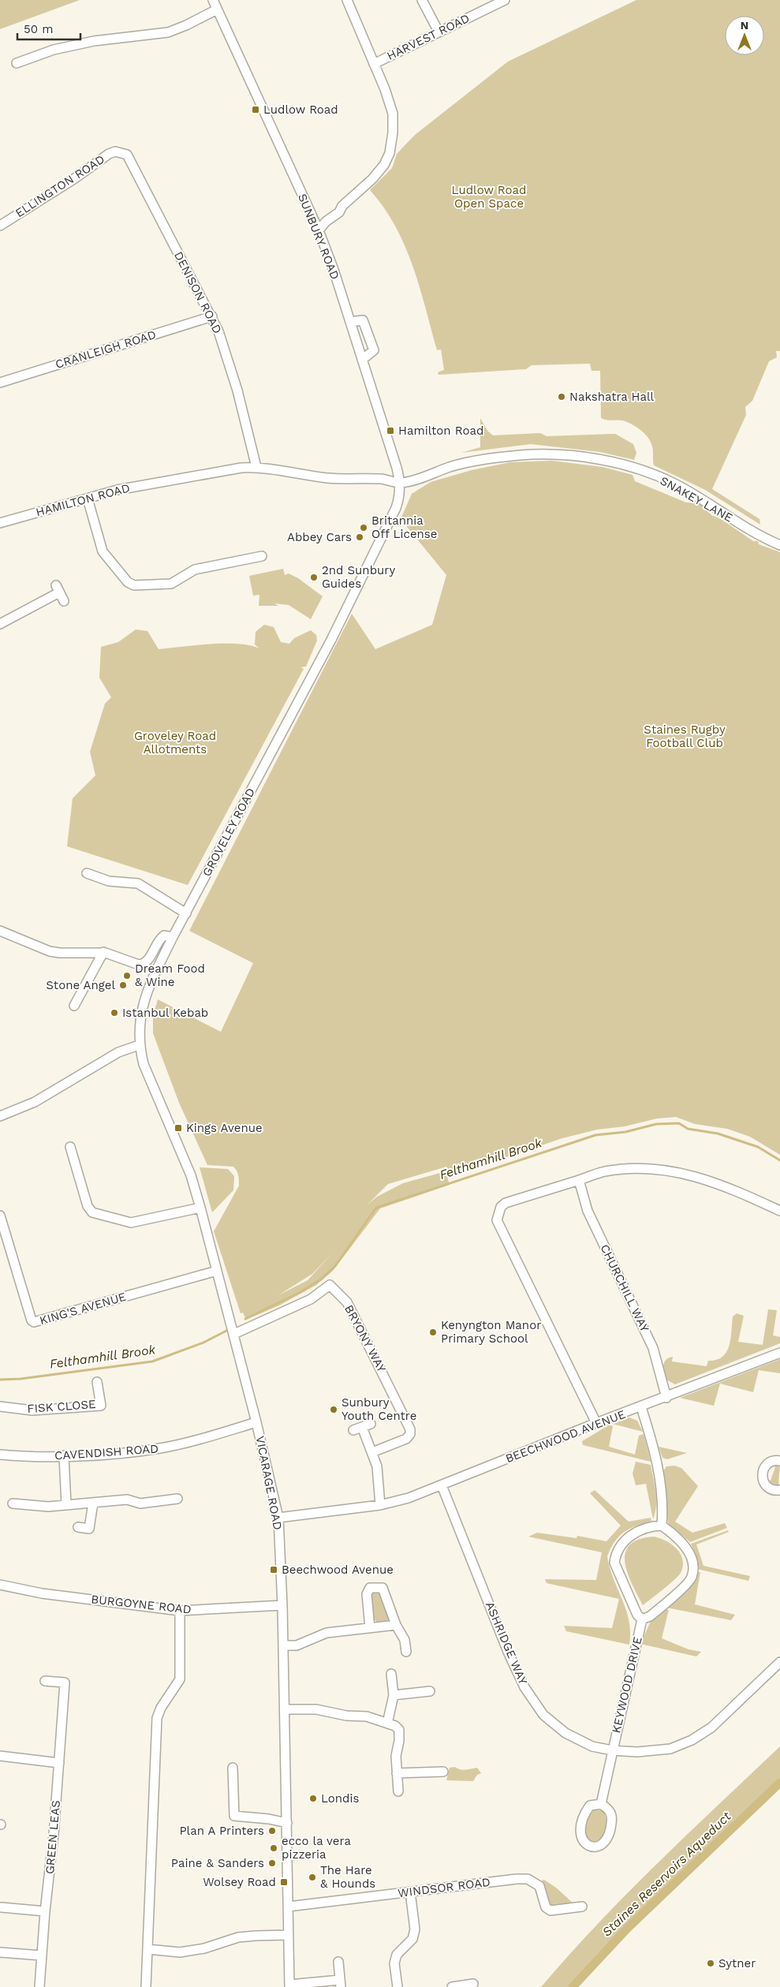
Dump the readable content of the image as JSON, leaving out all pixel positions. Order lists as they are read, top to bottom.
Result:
{
  "streets": {
    "street": [
      "HARVEST ROAD",
      "ELLINGTON ROAD",
      "SUNBURY ROAD",
      "DENISON ROAD",
      "CRANLEIGH ROAD",
      "SNAKEY LANE",
      "HAMILTON ROAD",
      "GROVELEY ROAD",
      "CHURCHILL WAY",
      "KING'S AVENUE",
      "BRYONY WAY",
      "FISK CLOSE",
      "BEECHWOOD AVENUE",
      "CAVENDISH ROAD",
      "VICARAGE ROAD",
      "BURGOYNE ROAD",
      "ASHRIDGE WAY",
      "KEYWOOD DRIVE",
      "GREEN LEAS",
      "WINDSOR ROAD"
    ]
  },
  "crossings": [
    ["ELLINGTON ROAD", "DENISON ROAD"],
    ["SUNBURY ROAD", "SNAKEY LANE"],
    ["SUNBURY ROAD", "HAMILTON ROAD"],
    ["SUNBURY ROAD", "GROVELEY ROAD"],
    ["DENISON ROAD", "CRANLEIGH ROAD"],
    ["DENISON ROAD", "HAMILTON ROAD"],
    ["SNAKEY LANE", "HAMILTON ROAD"],
    ["SNAKEY LANE", "GROVELEY ROAD"],
    ["HAMILTON ROAD", "GROVELEY ROAD"],
    ["GROVELEY ROAD", "VICARAGE ROAD"],
    ["CHURCHILL WAY", "BEECHWOOD AVENUE"],
    ["KING'S AVENUE", "VICARAGE ROAD"],
    ["BRYONY WAY", "VICARAGE ROAD"],
    ["BEECHWOOD AVENUE", "VICARAGE ROAD"],
    ["BEECHWOOD AVENUE", "ASHRIDGE WAY"],
    ["CAVENDISH ROAD", "VICARAGE ROAD"],
    ["VICARAGE ROAD", "BURGOYNE ROAD"],
    ["VICARAGE ROAD", "WINDSOR ROAD"],
    ["ASHRIDGE WAY", "KEYWOOD DRIVE"]
  ],
  "water": ["Felthamhill Brook", "Staines Reservoirs Aqueduct"],
  "parks": ["Ludlow Road Open Space", "Staines Rugby Football Club", "Groveley Road Allotments"],
  "places": {
    "transit": [
      "Ludlow Road",
      "Hamilton Road",
      "Kings Avenue",
      "Beechwood Avenue",
      "Wolsey Road"
    ],
    "other": [
      "Nakshatra Hall",
      "Britannia Off License",
      "Abbey Cars",
      "2nd Sunbury Guides",
      "Dream Food & Wine",
      "Stone Angel",
      "Istanbul Kebab",
      "Kenyngton Manor Primary School",
      "Sunbury Youth Centre",
      "Londis",
      "Plan A Printers",
      "ecco la vera pizzeria",
      "Paine & Sanders",
      "The Hare & Hounds",
      "Sytner"
    ]
  },
  "scale_bar": "50 m",
  "north": "top"
}
